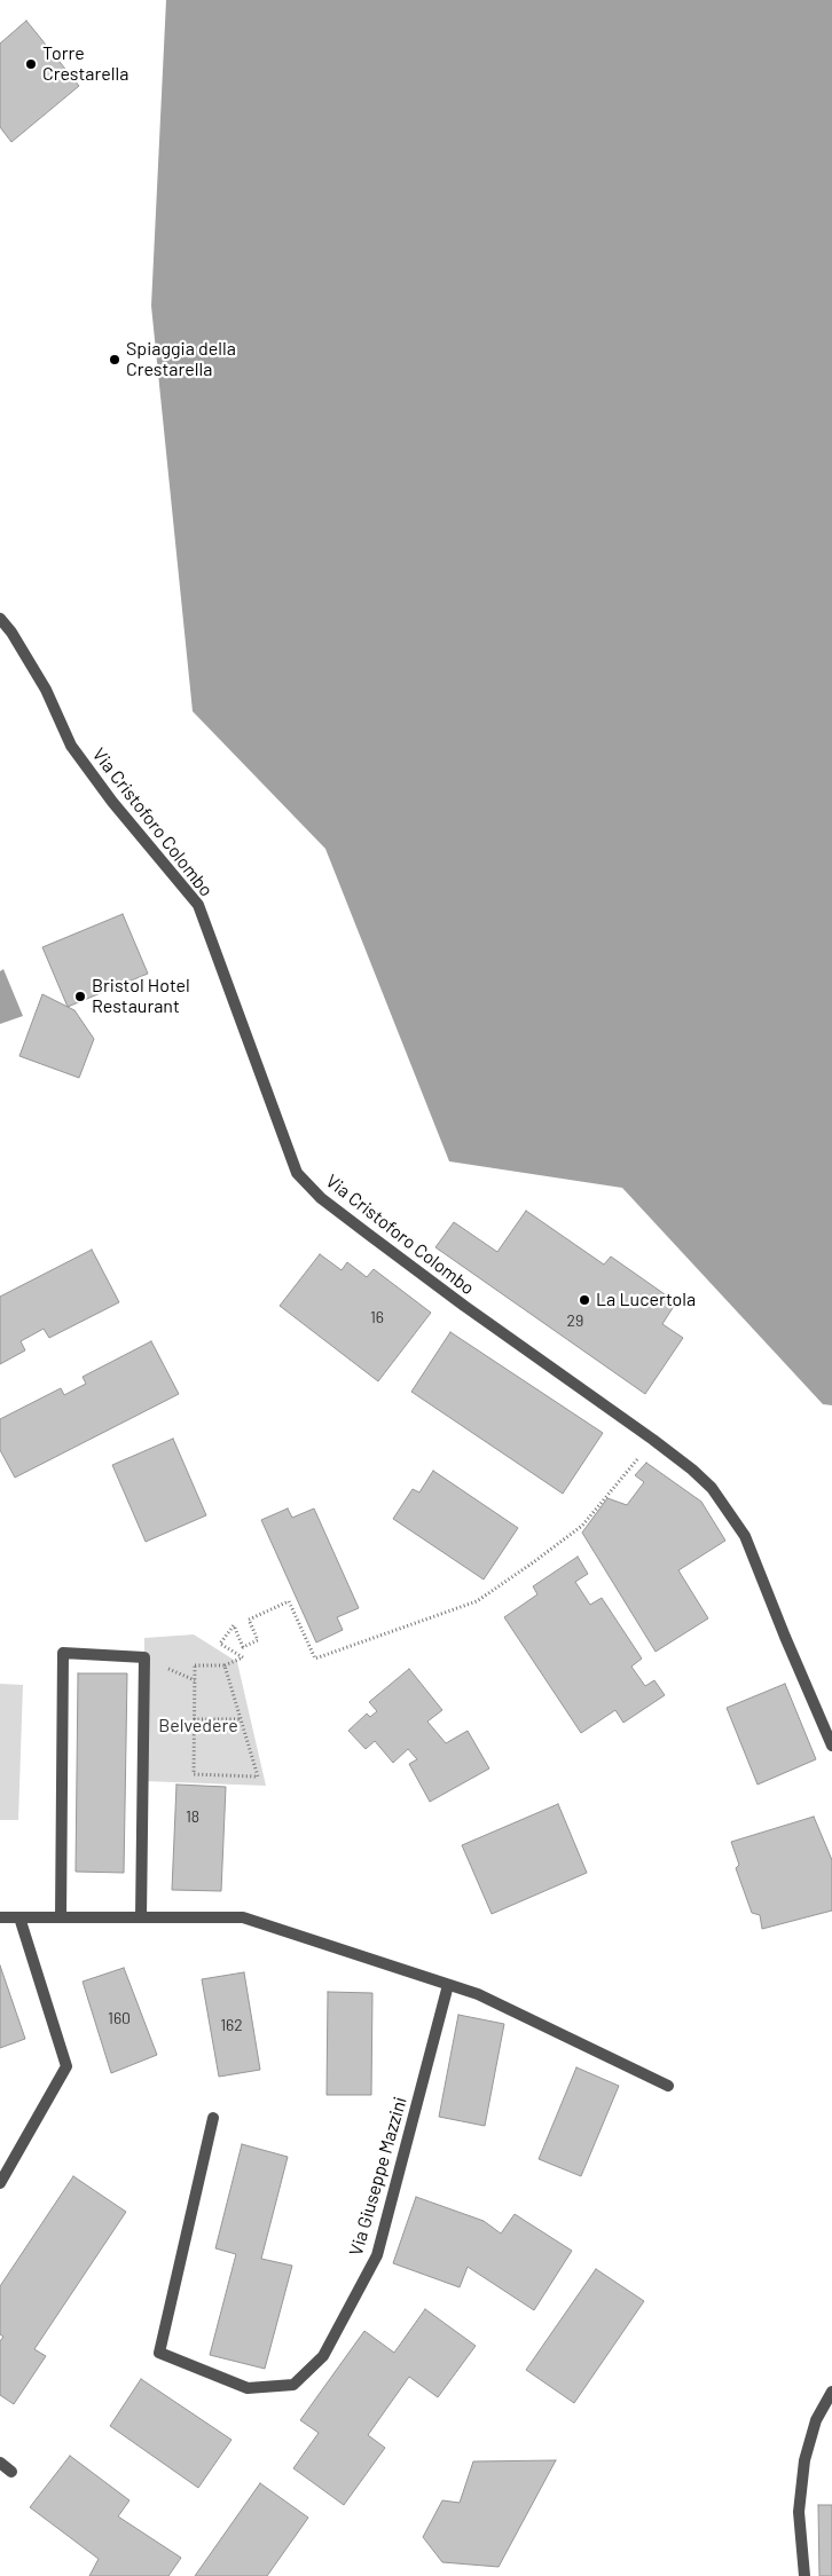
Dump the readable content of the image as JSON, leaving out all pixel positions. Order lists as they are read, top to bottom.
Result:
{
  "streets": {
    "street": ["Via Cristoforo Colombo", "Via Giuseppe Mazzini"]
  },
  "parks": ["Belvedere"],
  "places": [
    "Torre Crestarella",
    "Spiaggia della Crestarella",
    "Bristol Hotel Restaurant",
    "La Lucertola"
  ],
  "house_numbers": [
    "16",
    "29",
    "18",
    "160",
    "162"
  ]
}
